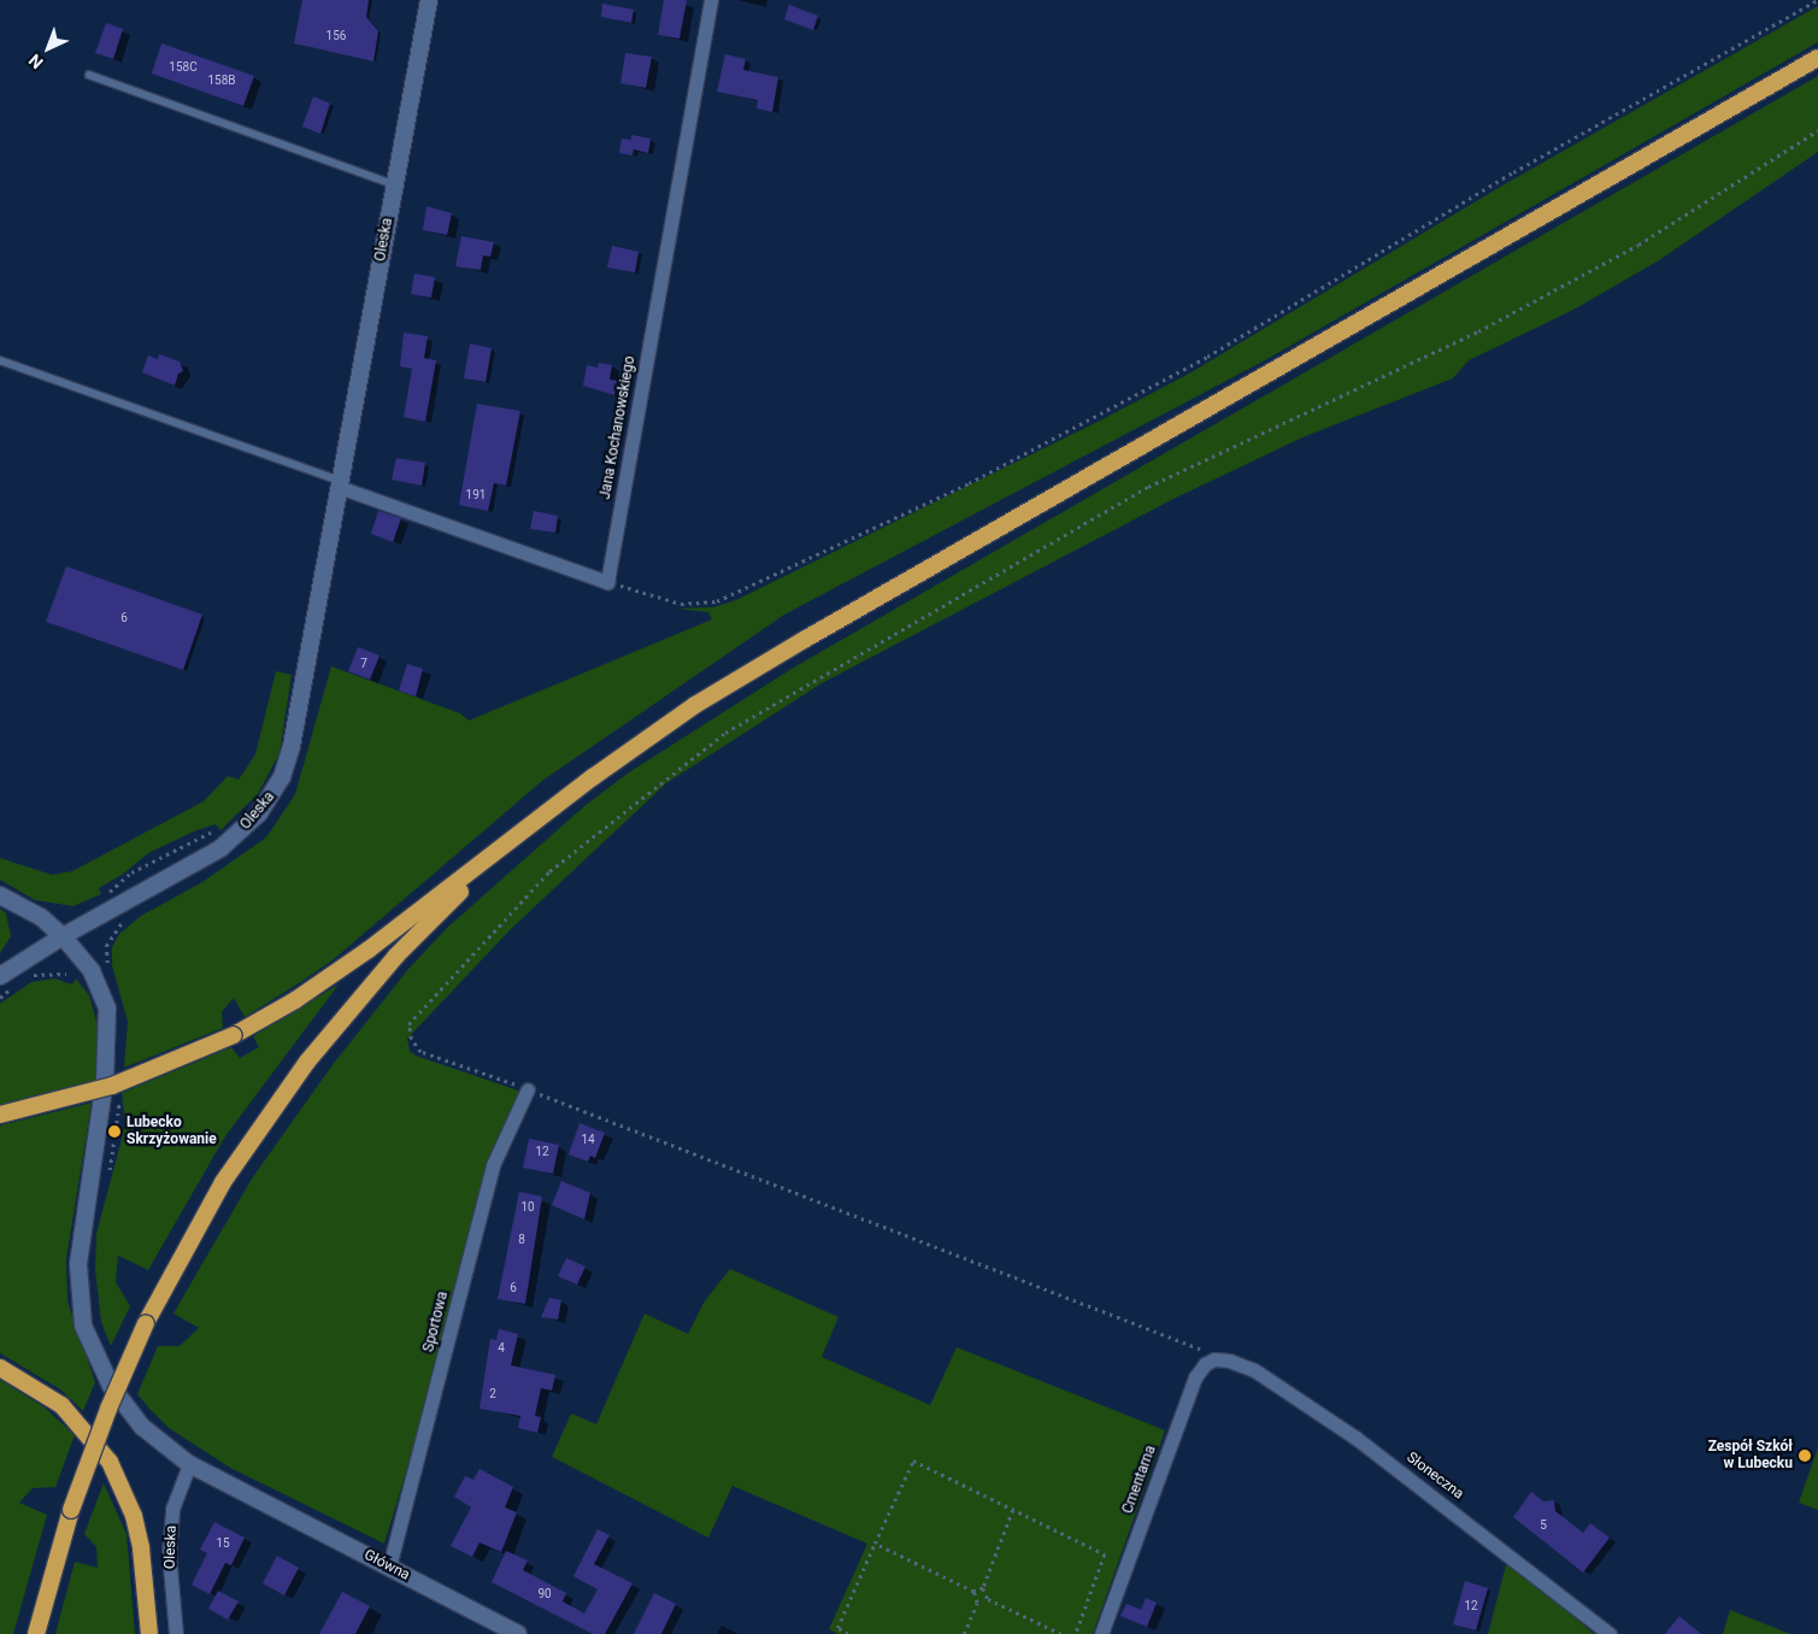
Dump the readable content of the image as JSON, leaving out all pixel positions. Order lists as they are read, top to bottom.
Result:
{
  "streets": {
    "street": [
      "Oleska",
      "Jana Kochanowskiego",
      "Sportowa",
      "Słoneczna",
      "Cmentarna",
      "Główna"
    ]
  },
  "crossings": [
    ["Oleska", "Główna"],
    ["Sportowa", "Główna"],
    ["Słoneczna", "Cmentarna"]
  ],
  "places": ["Lubecko Skrzyżowanie", "Zespół Szkół w Lubecku"],
  "house_numbers": [
    "156",
    "158C",
    "158B",
    "191",
    "6",
    "7",
    "14",
    "12",
    "10",
    "8",
    "6",
    "4",
    "2",
    "5",
    "15",
    "90",
    "12"
  ],
  "north": "bottom left"
}
